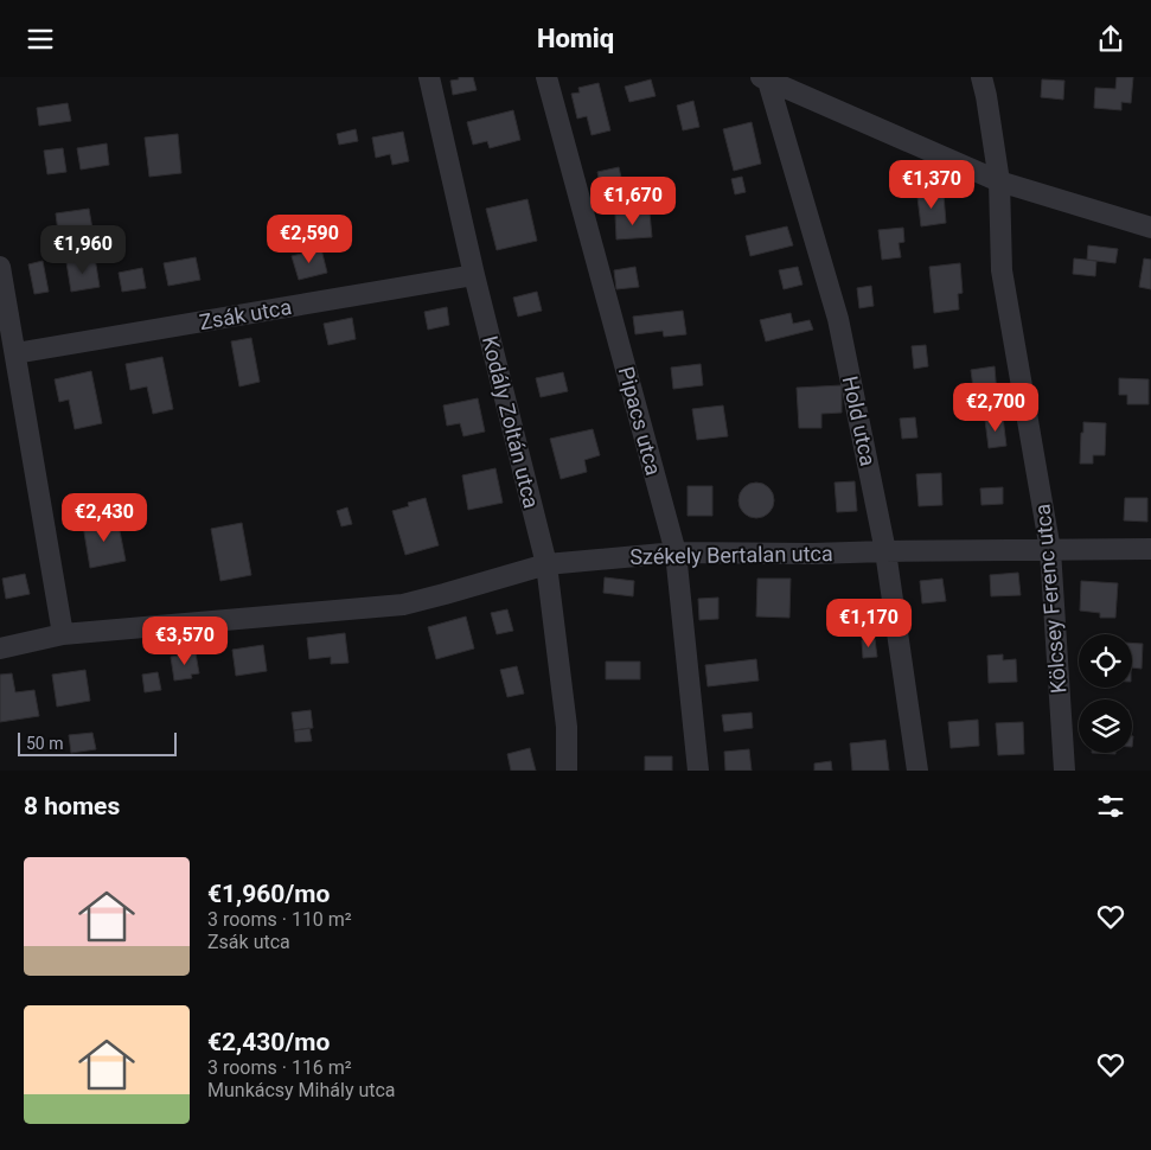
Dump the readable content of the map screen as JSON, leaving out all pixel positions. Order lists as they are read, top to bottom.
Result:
{
  "streets": {
    "street": [
      "Zsák utca",
      "Pipacs utca",
      "Hold utca",
      "Kodály Zoltán utca",
      "Székely Bertalan utca",
      "Kölcsey Ferenc utca"
    ]
  },
  "crossings": [
    ["Zsák utca", "Kodály Zoltán utca"],
    ["Pipacs utca", "Székely Bertalan utca"],
    ["Hold utca", "Székely Bertalan utca"],
    ["Kodály Zoltán utca", "Székely Bertalan utca"],
    ["Székely Bertalan utca", "Kölcsey Ferenc utca"]
  ],
  "scale_bar": "50 m",
  "page": {
    "header": "Homiq",
    "price": [
      "€1,370",
      "€1,670",
      "€2,590",
      "€1,960",
      "€2,700",
      "€2,430",
      "€1,170",
      "€3,570"
    ],
    "scale": "50 m",
    "heading": "8 homes",
    "list": [
      {
        "name": "€1,960/mo",
        "note": "3 rooms · 110 m² · Zsák utca"
      },
      {
        "name": "€2,430/mo",
        "note": "3 rooms · 116 m² · Munkácsy Mihály utca"
      }
    ]
  }
}
